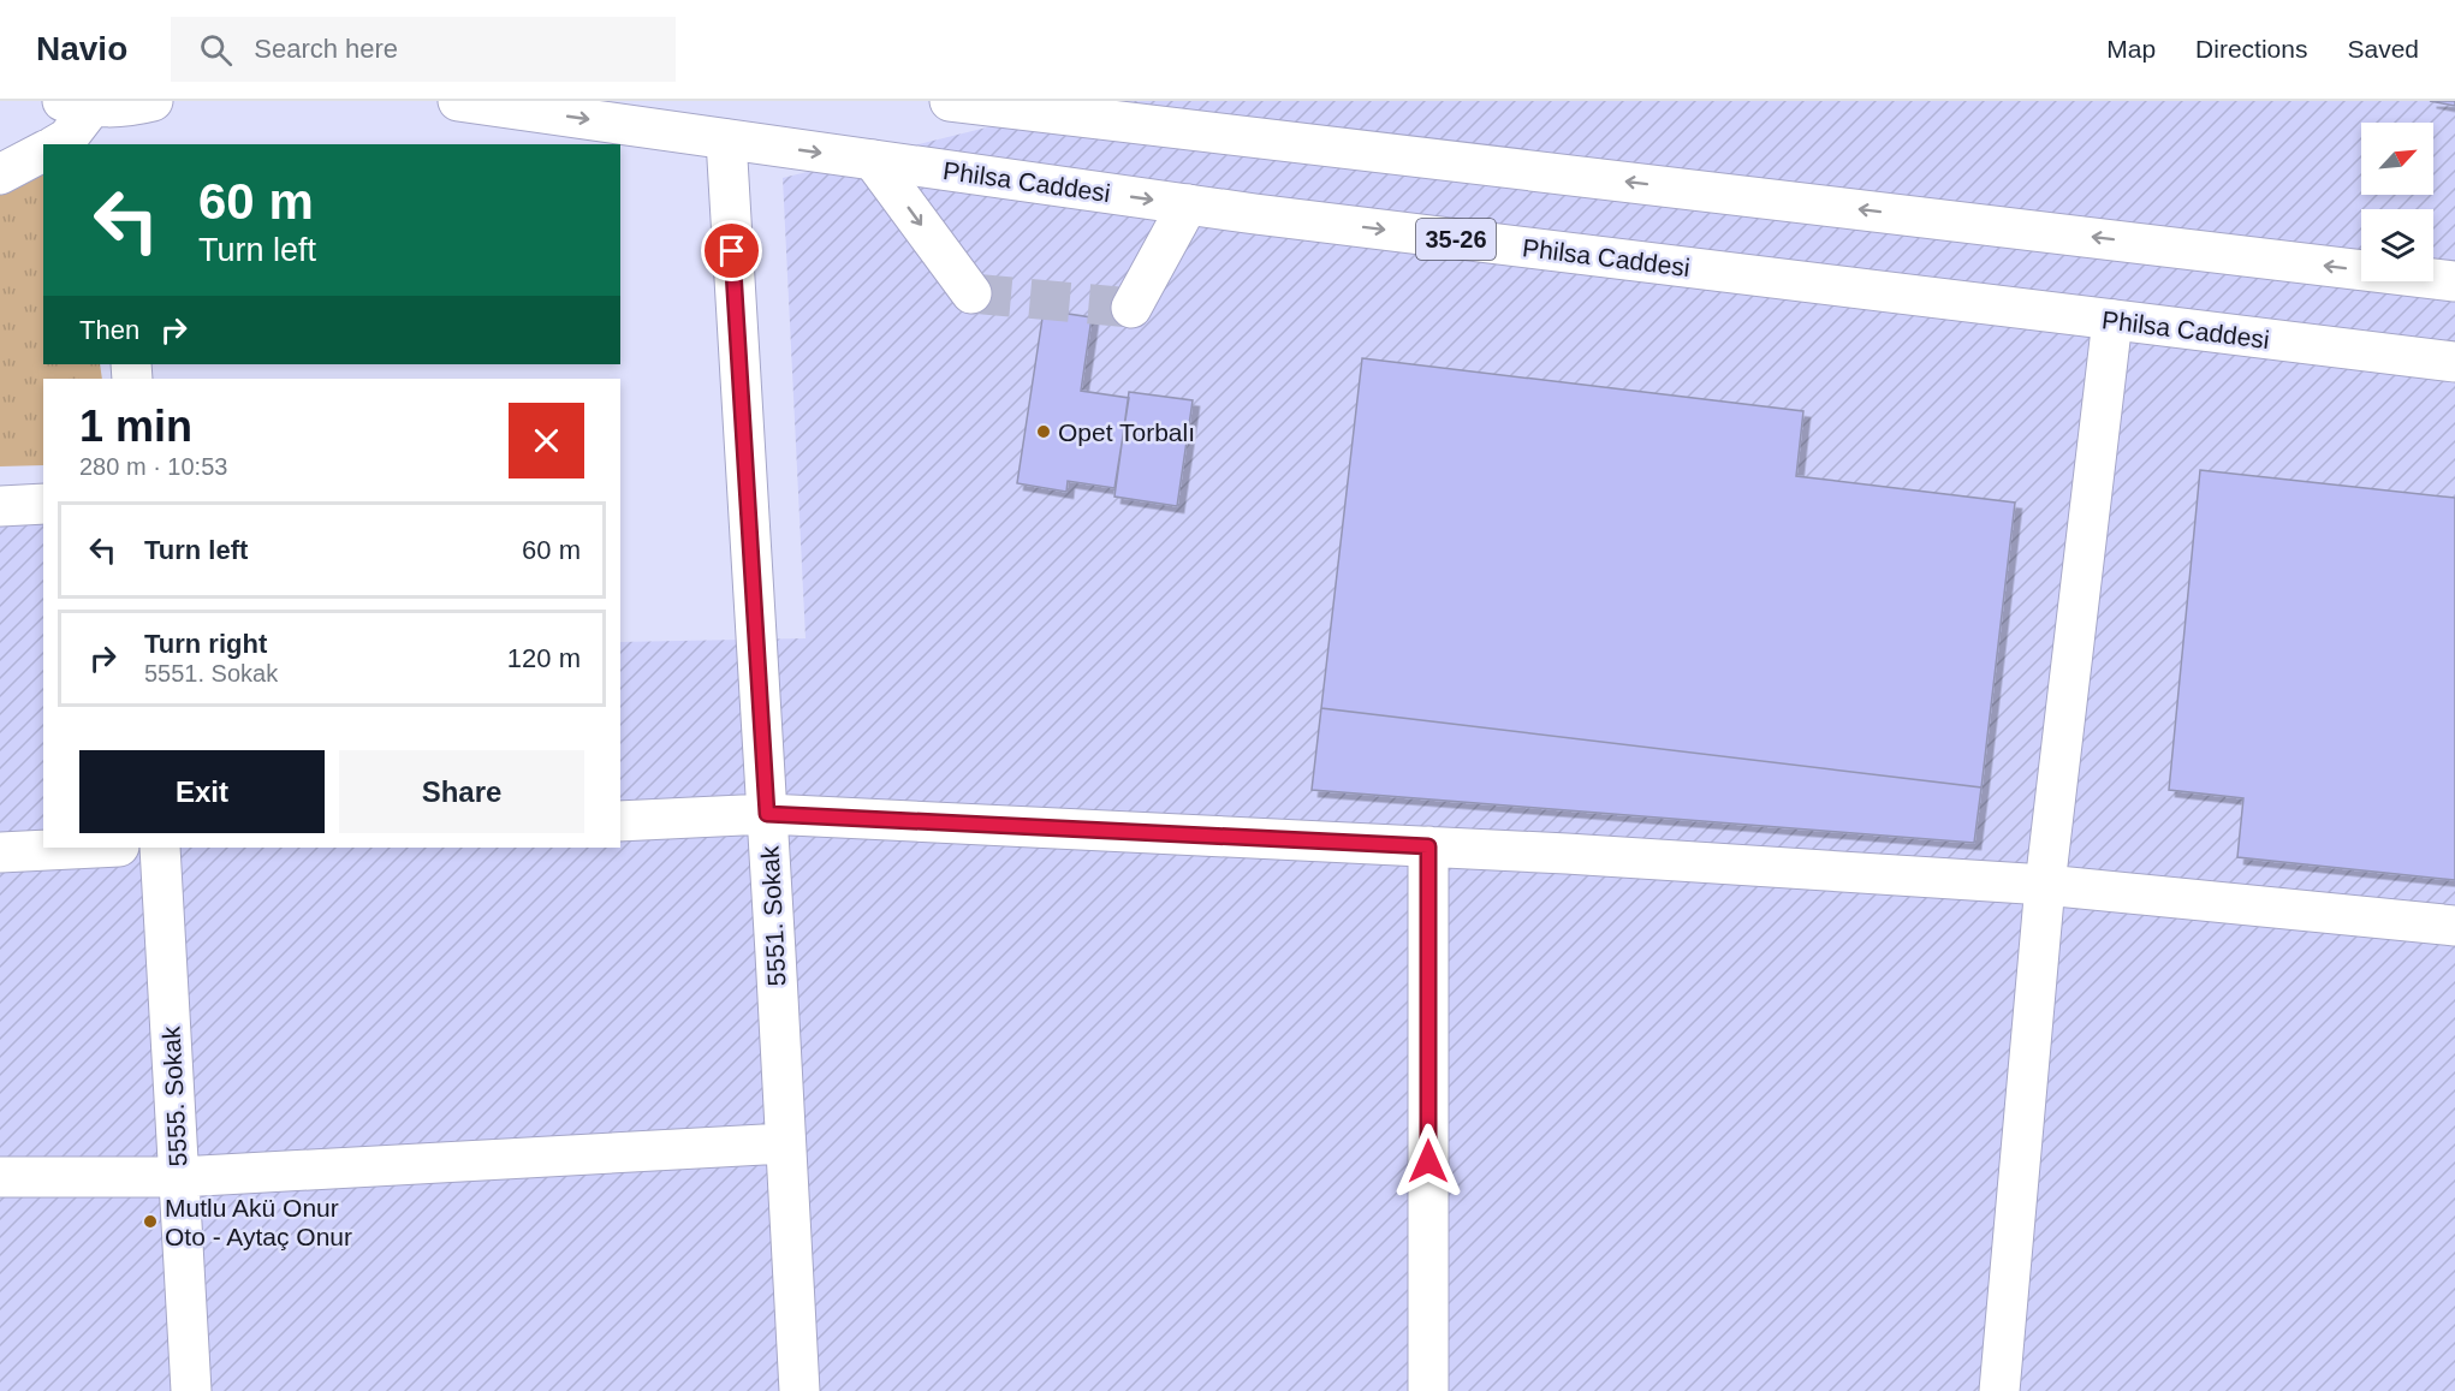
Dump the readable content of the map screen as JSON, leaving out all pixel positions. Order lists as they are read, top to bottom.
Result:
{
  "streets": {
    "main road": [
      "Philsa Caddesi",
      "35-26",
      "5551. Sokak",
      "5555. Sokak"
    ]
  },
  "crossings": [
    ["Philsa Caddesi", "5551. Sokak"]
  ],
  "places": ["Opet Torbalı", "Mutlu Akü Onur Oto - Aytaç Onur"],
  "north": "top right",
  "page": {
    "header": "Navio",
    "search": "Search here",
    "nav": ["Map", "Directions", "Saved"],
    "turn": ["60 m", "Turn left"],
    "then": "Then",
    "heading": ["1 min", "280 m · 10:53"],
    "list": [
      {
        "name": "Turn left",
        "value": "60 m"
      },
      {
        "name": "Turn right",
        "note": "5551. Sokak",
        "value": "120 m"
      }
    ],
    "buttons": ["Exit", "Share"]
  }
}
